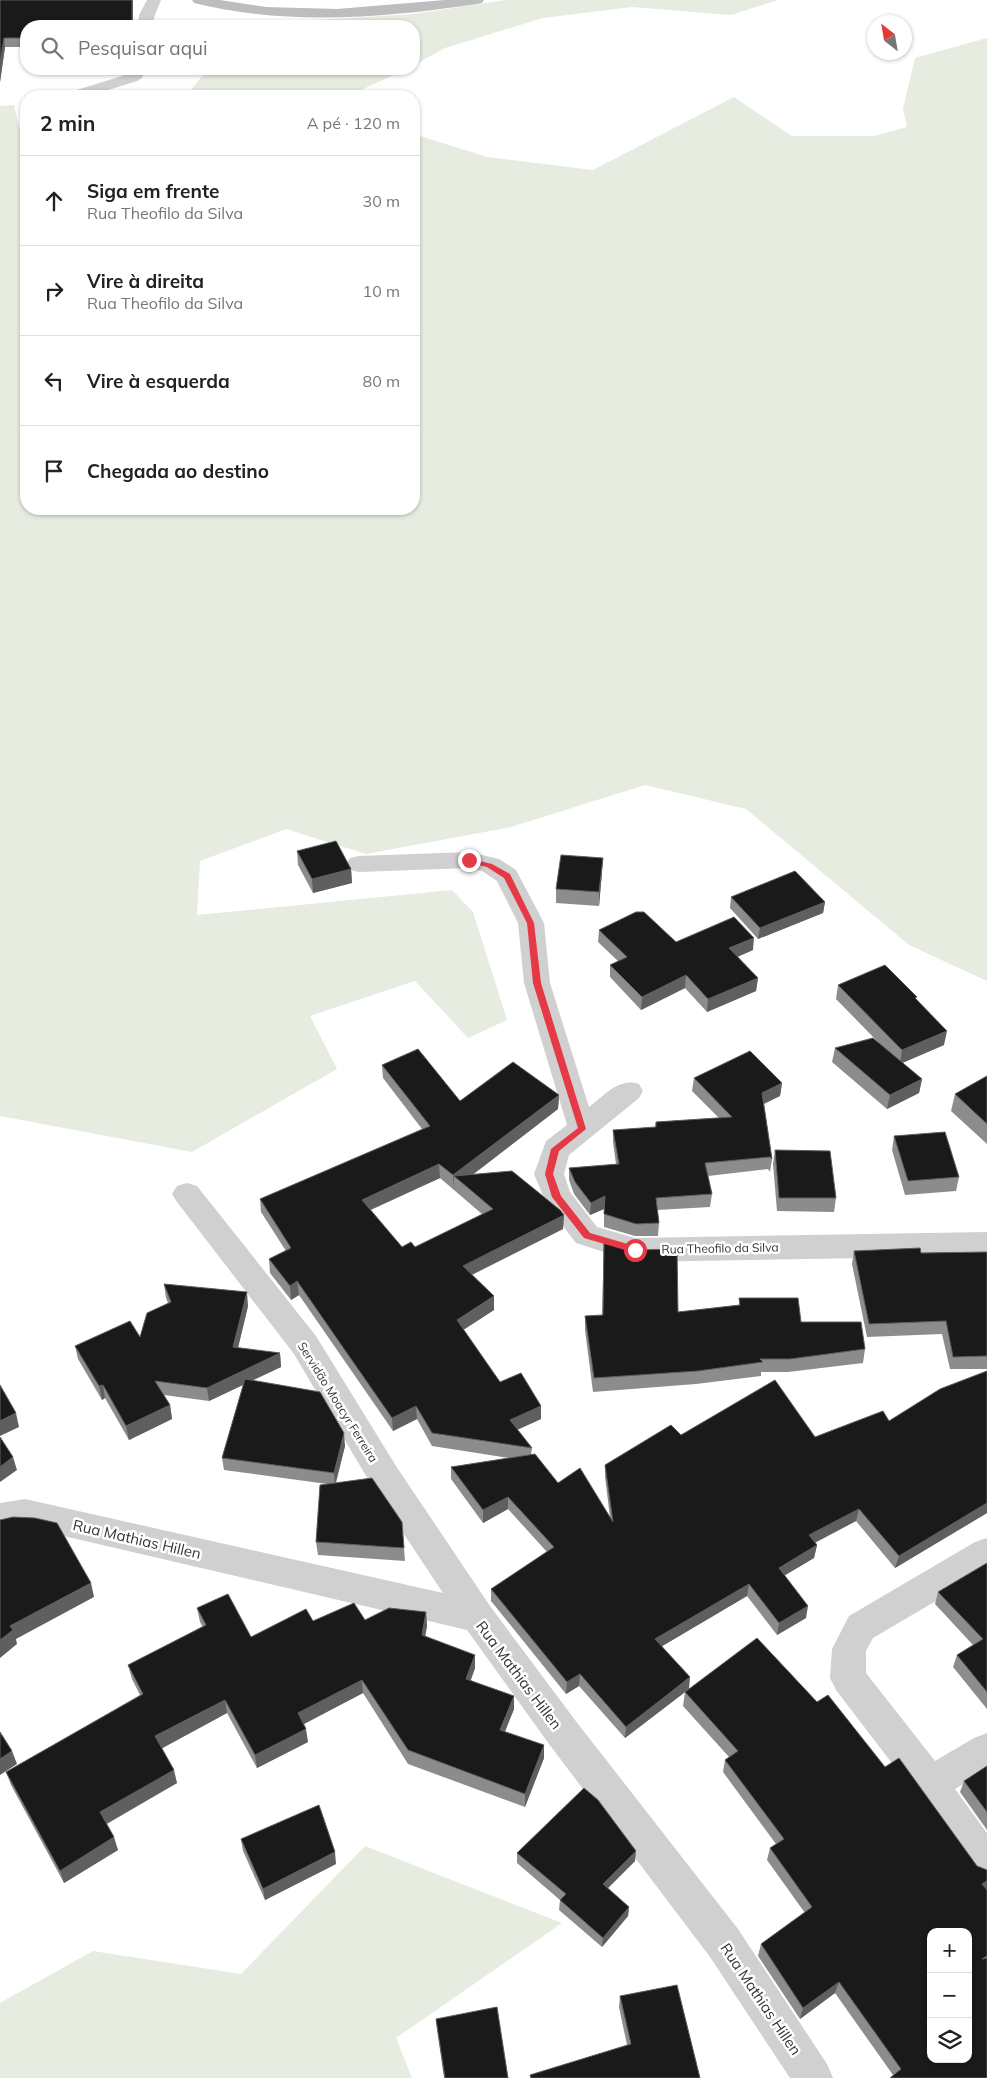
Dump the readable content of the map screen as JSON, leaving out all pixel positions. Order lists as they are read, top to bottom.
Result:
{
  "streets": {
    "street": ["Rua Theofilo da Silva", "Servidão Moacyr Ferreira", "Rua Mathias Hillen"]
  },
  "crossings": [
    ["Servidão Moacyr Ferreira", "Rua Mathias Hillen"]
  ],
  "north": "top left",
  "page": {
    "search": "Pesquisar aqui",
    "heading": ["2 min", "A pé · 120 m"],
    "list": [
      ["Siga em frente", "Rua Theofilo da Silva", "30 m"],
      ["Vire à direita", "Rua Theofilo da Silva", "10 m"],
      ["Vire à esquerda", "80 m"],
      "Chegada ao destino"
    ],
    "map_buttons": ["+", "−"]
  }
}
